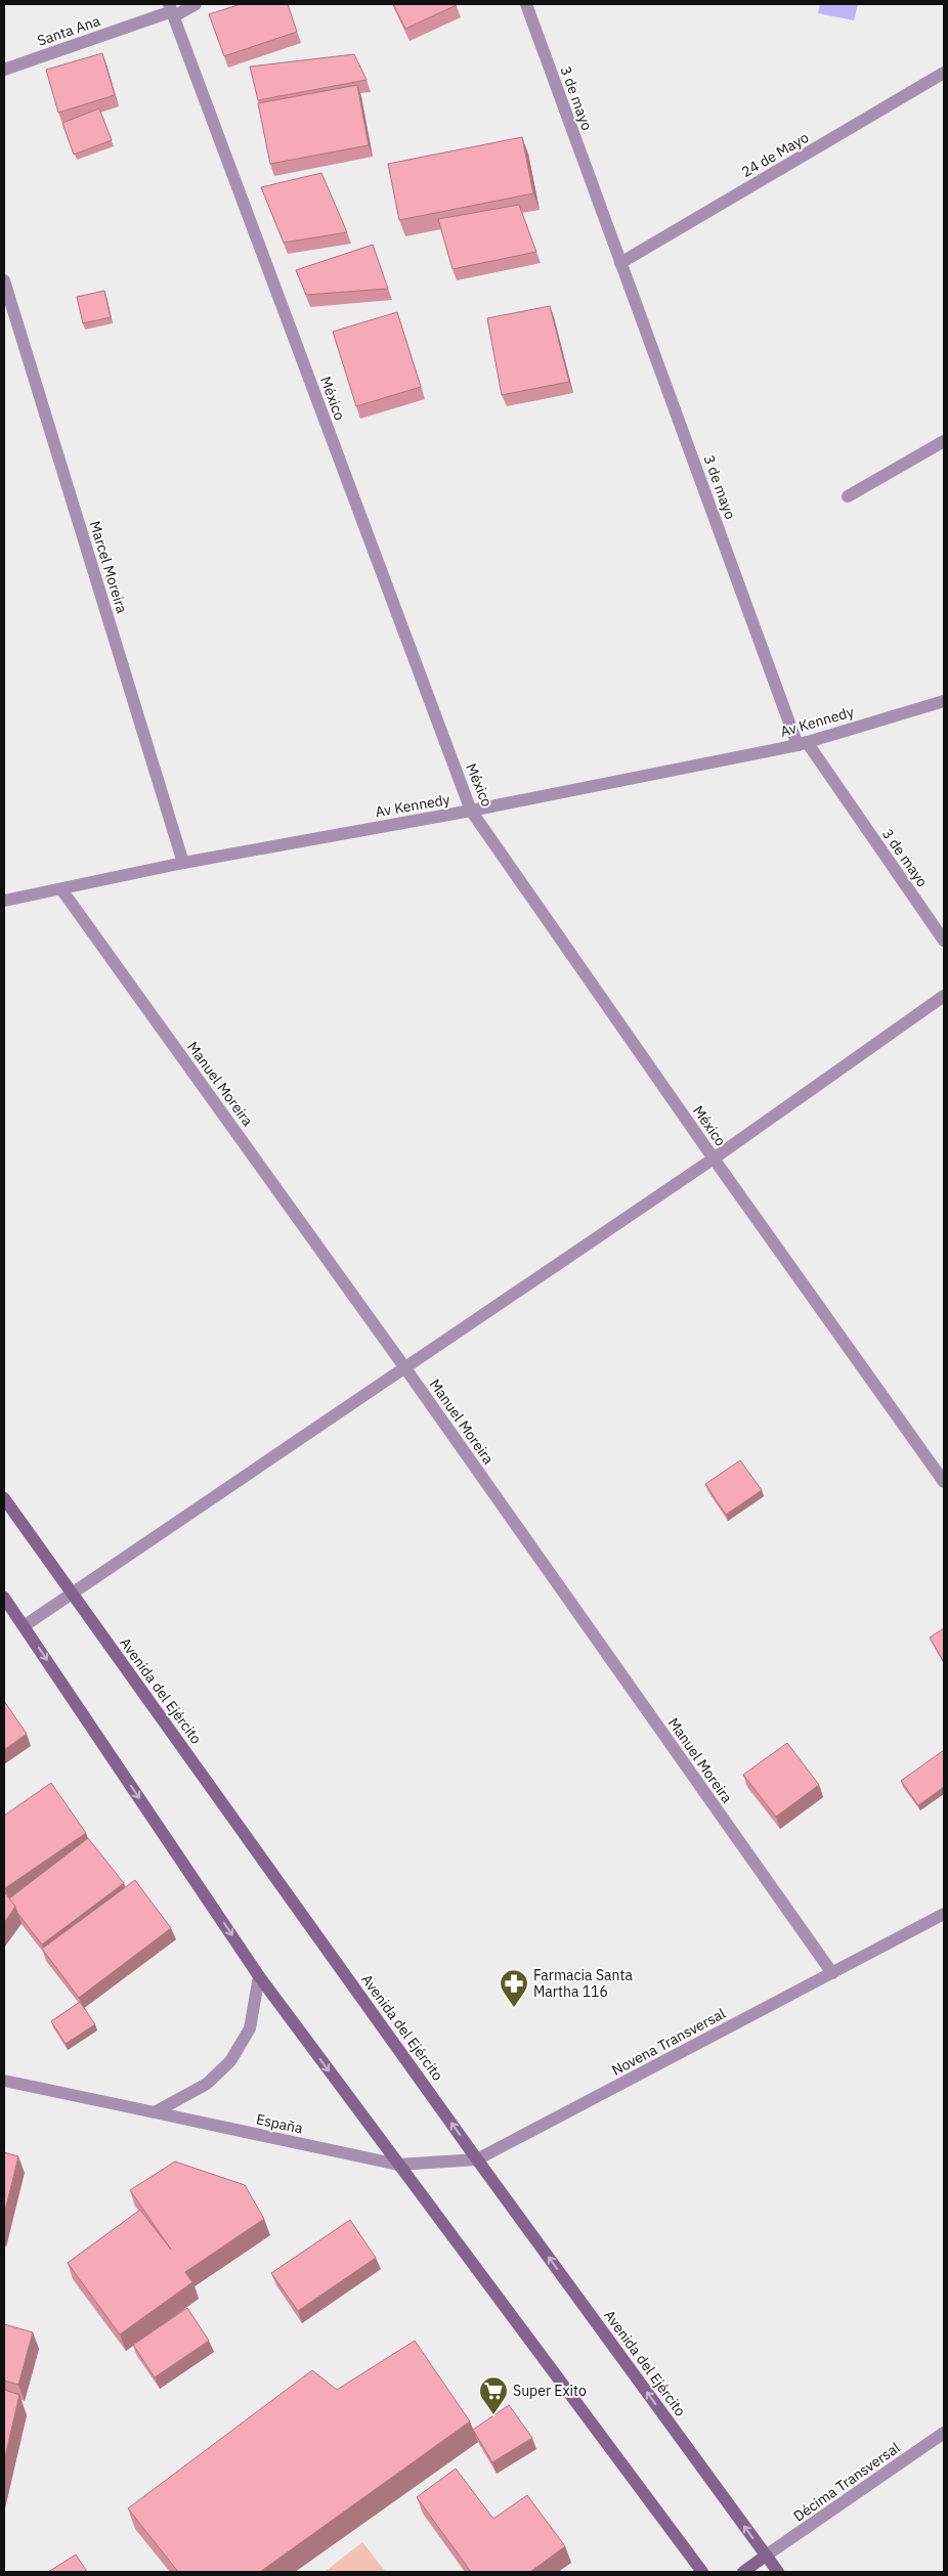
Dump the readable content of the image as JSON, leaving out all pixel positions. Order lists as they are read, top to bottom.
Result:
{
  "streets": {
    "main road": ["Avenida del Ejército"],
    "street": [
      "Santa Ana",
      "3 de mayo",
      "24 de Mayo",
      "México",
      "Marcel Moreira",
      "Av Kennedy",
      "Manuel Moreira",
      "Novena Transversal",
      "España",
      "Décima Transversal"
    ]
  },
  "crossings": [
    ["Santa Ana", "México"],
    ["3 de mayo", "24 de Mayo"],
    ["3 de mayo", "Av Kennedy"],
    ["México", "Av Kennedy"],
    ["Marcel Moreira", "Av Kennedy"],
    ["Av Kennedy", "Manuel Moreira"],
    ["Manuel Moreira", "Novena Transversal"],
    ["Avenida del Ejército", "Novena Transversal"],
    ["Avenida del Ejército", "Décima Transversal"],
    ["Novena Transversal", "España"]
  ],
  "places": {
    "pharmacy": ["Farmacia Santa Martha 116"],
    "supermarket": ["Super Exito"]
  }
}
